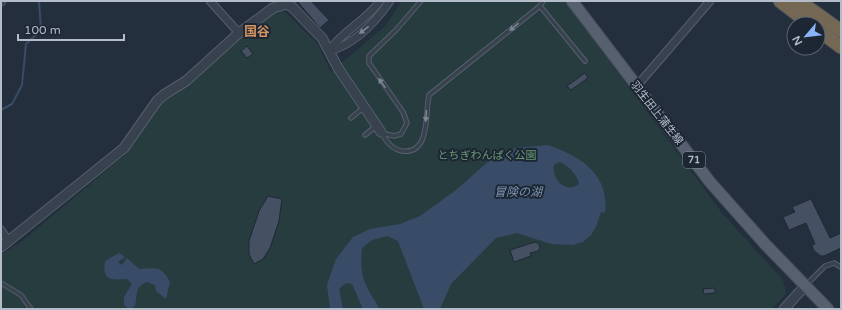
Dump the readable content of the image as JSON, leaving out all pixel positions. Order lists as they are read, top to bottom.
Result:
{
  "streets": {
    "main road": ["羽生田上蒲生線", "71"]
  },
  "districts": ["国谷"],
  "water": ["冒険の湖"],
  "parks": ["とちぎわんぱく公園"],
  "scale_bar": "100 m",
  "north": "bottom left"
}
